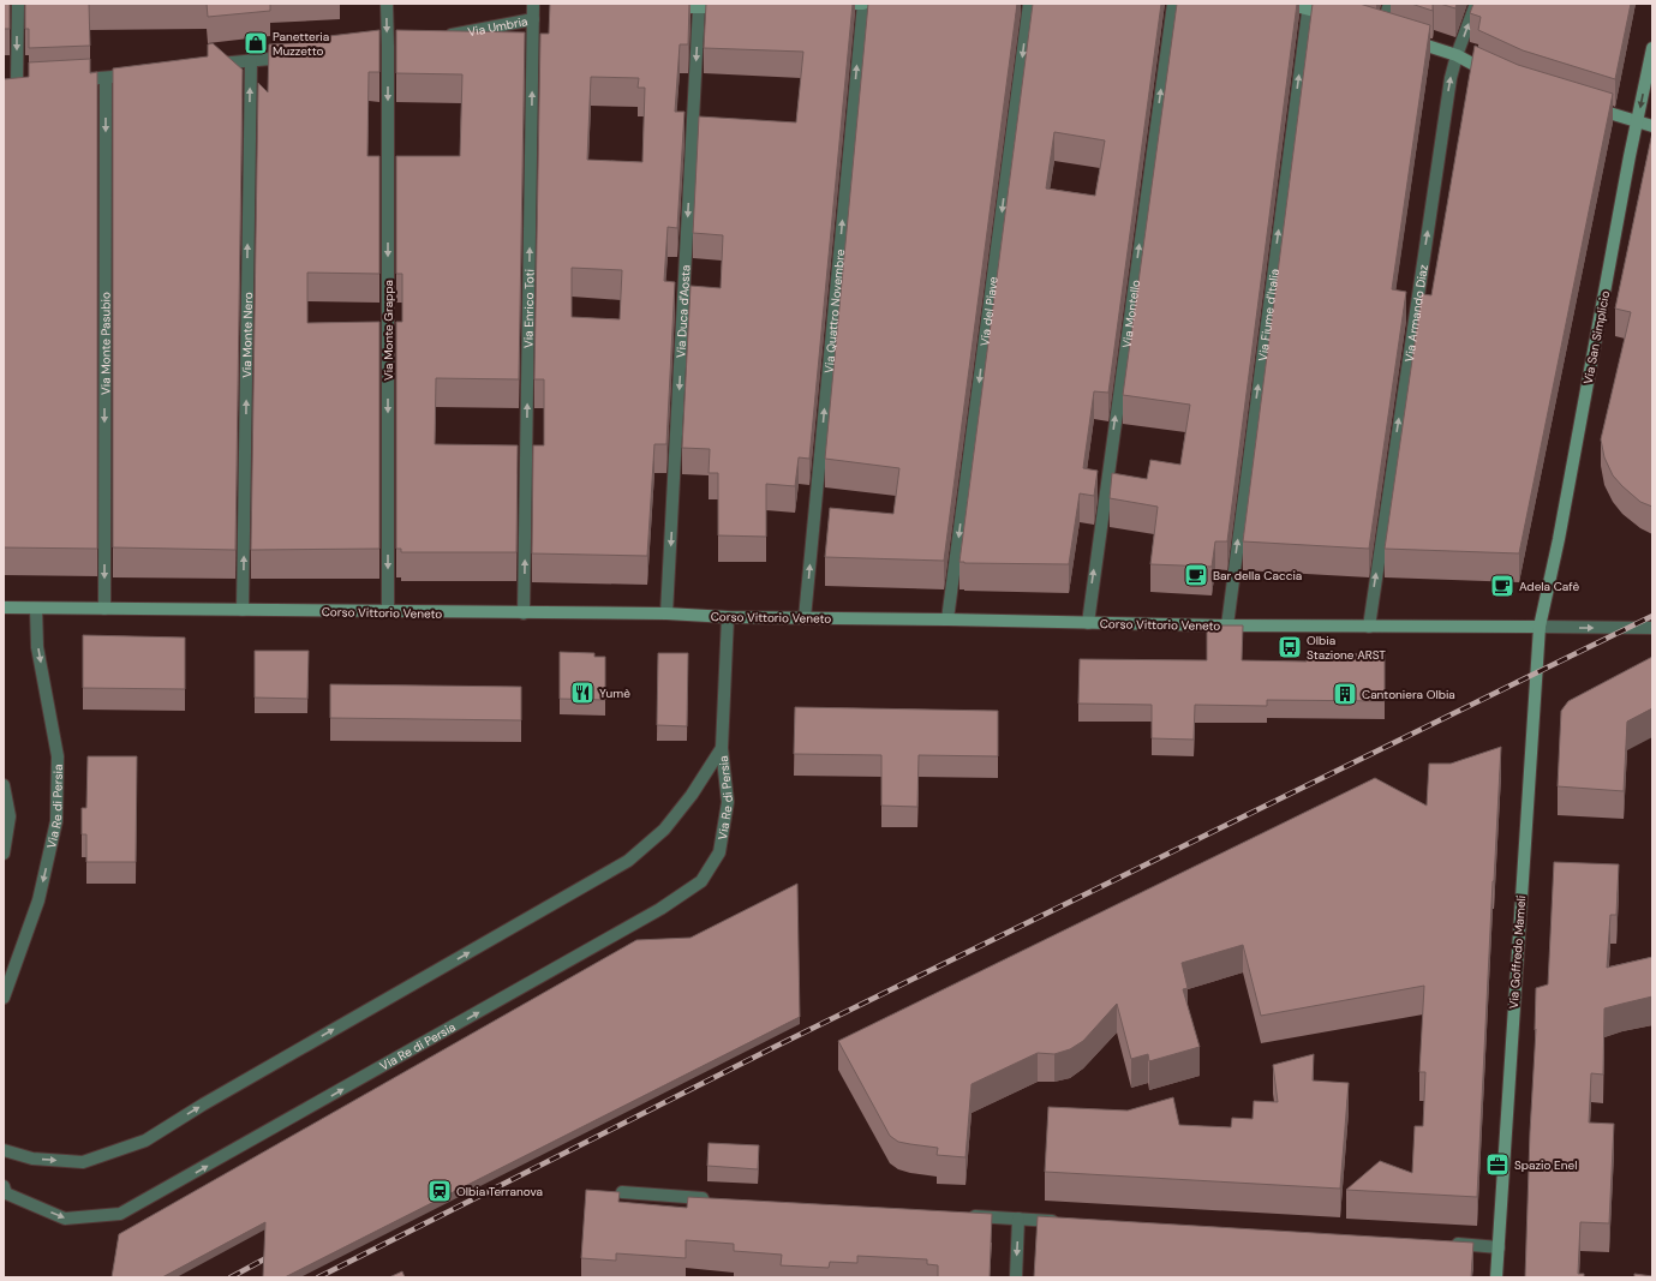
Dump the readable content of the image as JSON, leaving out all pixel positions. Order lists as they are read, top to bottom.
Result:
{
  "streets": {
    "main road": ["Via San Simplicio", "Corso Vittorio Veneto", "Via Goffredo Mameli"],
    "street": [
      "Via Umbria",
      "Via Enrico Toti",
      "Via Duca d'Aosta",
      "Via Quattro Novembre",
      "Via del Piave",
      "Via Montello",
      "Via Armando Diaz",
      "Via Fiume d'Italia",
      "Via Monte Grappa",
      "Via Monte Nero",
      "Via Monte Pasubio",
      "Via Re di Persia"
    ]
  },
  "crossings": [
    ["Via Umbria", "Via Enrico Toti"],
    ["Via Enrico Toti", "Corso Vittorio Veneto"],
    ["Via Duca d'Aosta", "Corso Vittorio Veneto"],
    ["Via Quattro Novembre", "Corso Vittorio Veneto"],
    ["Via del Piave", "Corso Vittorio Veneto"],
    ["Via Montello", "Corso Vittorio Veneto"],
    ["Via Armando Diaz", "Corso Vittorio Veneto"],
    ["Via Fiume d'Italia", "Corso Vittorio Veneto"],
    ["Via Monte Grappa", "Corso Vittorio Veneto"],
    ["Via Monte Nero", "Corso Vittorio Veneto"],
    ["Via San Simplicio", "Corso Vittorio Veneto"],
    ["Via San Simplicio", "Via Goffredo Mameli"],
    ["Via Monte Pasubio", "Corso Vittorio Veneto"],
    ["Corso Vittorio Veneto", "Via Re di Persia"],
    ["Corso Vittorio Veneto", "Via Goffredo Mameli"]
  ],
  "one_way": [
    "Via Enrico Toti",
    "Via Duca d'Aosta",
    "Via Quattro Novembre",
    "Via del Piave",
    "Via Montello",
    "Via Armando Diaz",
    "Via Fiume d'Italia",
    "Via Monte Grappa",
    "Via Monte Nero",
    "Via Monte Pasubio"
  ],
  "places": {
    "shop": ["Panetteria Muzzetto"],
    "cafe": ["Bar della Caccia", "Adela Cafè"],
    "bus stop": ["Olbia Stazione ARST"],
    "restaurant": ["Yumè"],
    "building": ["Cantoniera Olbia"],
    "office": ["Spazio Enel"],
    "station": ["Olbia Terranova"]
  }
}
